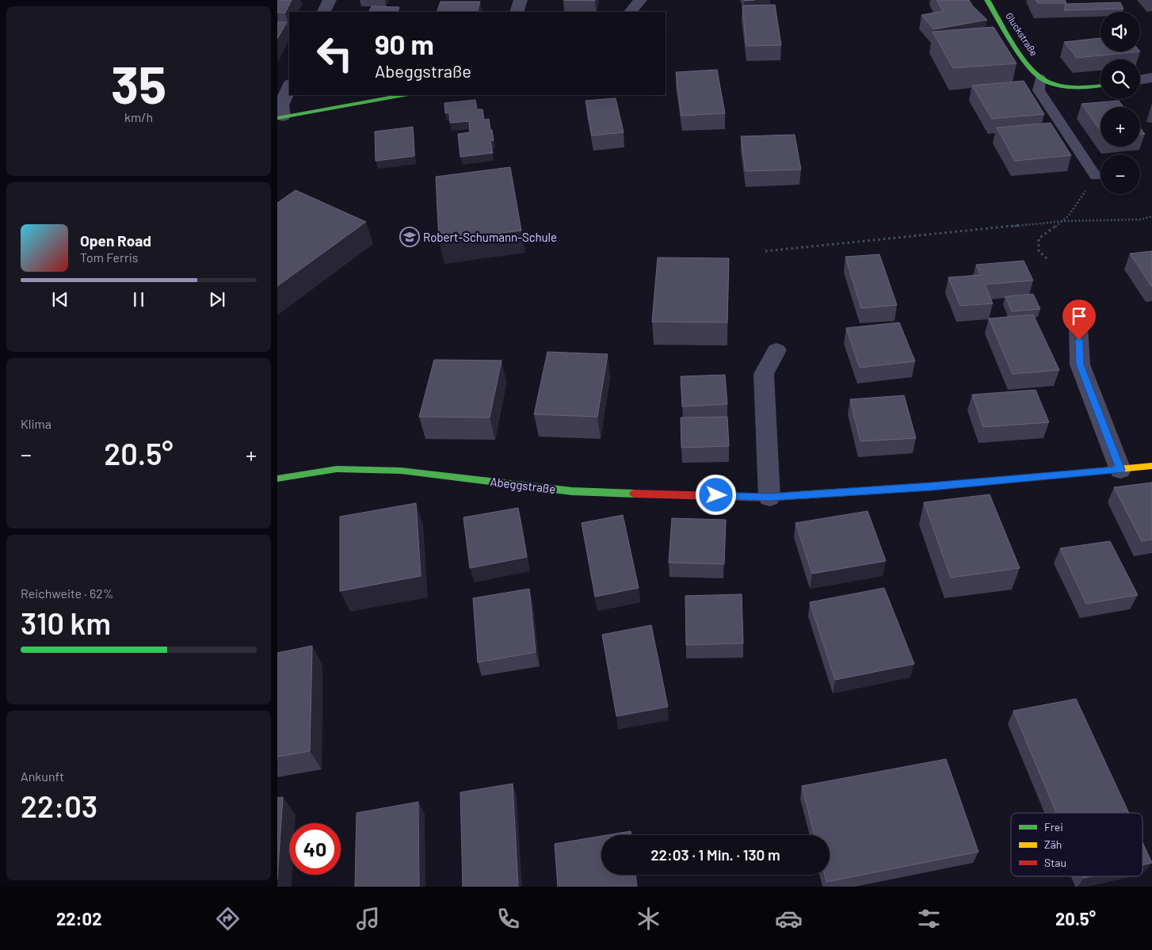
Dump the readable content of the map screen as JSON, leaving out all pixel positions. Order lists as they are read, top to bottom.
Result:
{
  "streets": {
    "street": ["Gluckstraße", "Abeggstraße"]
  },
  "places": {
    "school or university": ["Robert-Schumann-Schule"]
  },
  "legend": ["Frei", "Zäh", "Stau"],
  "page": {
    "tile": [
      ["35", "km/h"],
      "Klima",
      ["Reichweite · 62%", "310 km"],
      ["Ankunft", "22:03"]
    ],
    "map_buttons": ["+", "−"],
    "turn": ["90 m", "Abeggstraße"],
    "song": ["Open Road", "Tom Ferris"],
    "heat": ["−", "20.5°", "+"],
    "limit": "40",
    "trip": "22:03 · 1 Min. · 130 m",
    "tabs": ["22:02", "20.5°"]
  }
}
